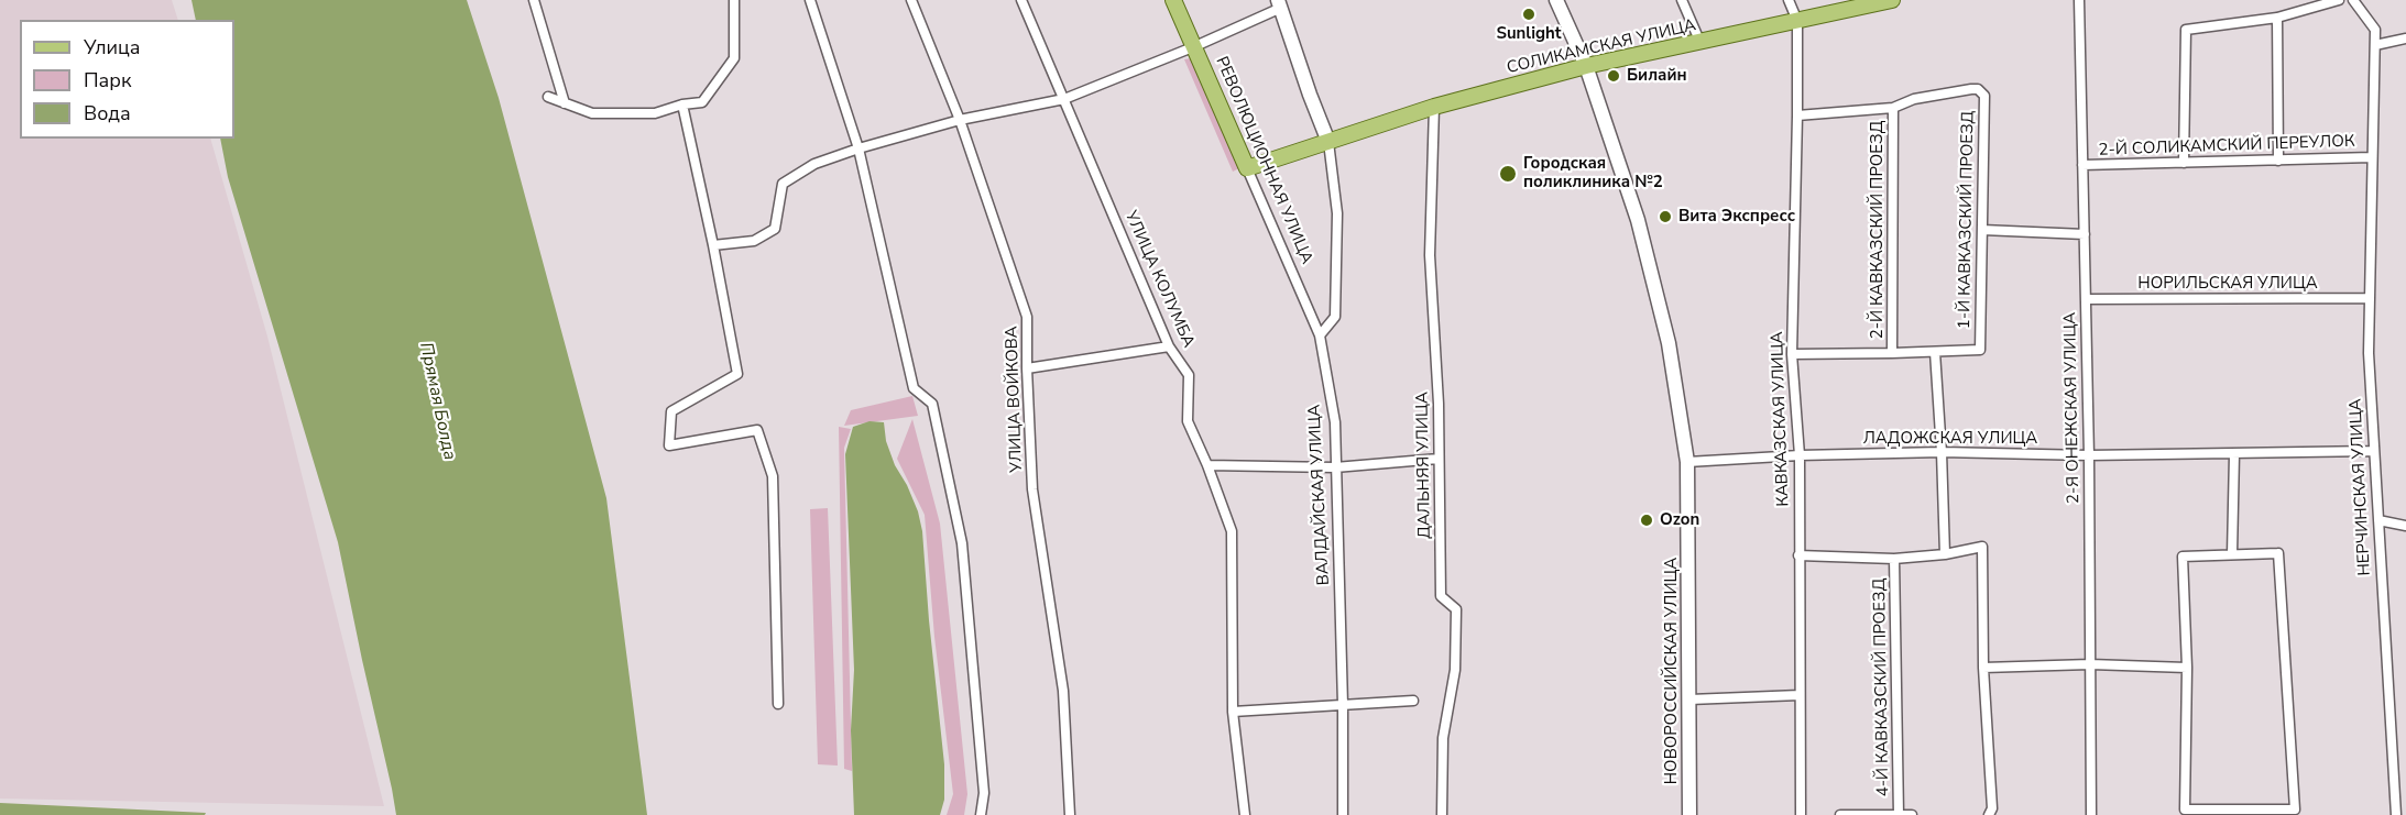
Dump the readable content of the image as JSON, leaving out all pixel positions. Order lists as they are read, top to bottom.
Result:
{
  "streets": {
    "main road": ["СОЛИКАМСКАЯ УЛИЦА", "РЕВОЛЮЦИОННАЯ УЛИЦА"],
    "street": [
      "2-Й СОЛИКАМСКИЙ ПЕРЕУЛОК",
      "1-Й КАВКАЗСКИЙ ПРОЕЗД",
      "2-Й КАВКАЗСКИЙ ПРОЕЗД",
      "УЛИЦА КОЛУМБА",
      "НОРИЛЬСКАЯ УЛИЦА",
      "УЛИЦА ВОЙКОВА",
      "2-Я ОНЕЖСКАЯ УЛИЦА",
      "КАВКАЗСКАЯ УЛИЦА",
      "ЛАДОЖСКАЯ УЛИЦА",
      "ДАЛЬНЯЯ УЛИЦА",
      "НЕРЧИНСКАЯ УЛИЦА",
      "ВАЛДАЙСКАЯ УЛИЦА",
      "НОВОРОССИЙСКАЯ УЛИЦА",
      "4-Й КАВКАЗСКИЙ ПРОЕЗД"
    ]
  },
  "crossings": [
    ["СОЛИКАМСКАЯ УЛИЦА", "РЕВОЛЮЦИОННАЯ УЛИЦА"],
    ["СОЛИКАМСКАЯ УЛИЦА", "КАВКАЗСКАЯ УЛИЦА"],
    ["СОЛИКАМСКАЯ УЛИЦА", "ДАЛЬНЯЯ УЛИЦА"],
    ["СОЛИКАМСКАЯ УЛИЦА", "НОВОРОССИЙСКАЯ УЛИЦА"],
    ["2-Й СОЛИКАМСКИЙ ПЕРЕУЛОК", "2-Я ОНЕЖСКАЯ УЛИЦА"],
    ["2-Й СОЛИКАМСКИЙ ПЕРЕУЛОК", "НЕРЧИНСКАЯ УЛИЦА"],
    ["РЕВОЛЮЦИОННАЯ УЛИЦА", "ВАЛДАЙСКАЯ УЛИЦА"],
    ["1-Й КАВКАЗСКИЙ ПРОЕЗД", "2-Й КАВКАЗСКИЙ ПРОЕЗД"],
    ["1-Й КАВКАЗСКИЙ ПРОЕЗД", "КАВКАЗСКАЯ УЛИЦА"],
    ["НОРИЛЬСКАЯ УЛИЦА", "2-Я ОНЕЖСКАЯ УЛИЦА"],
    ["НОРИЛЬСКАЯ УЛИЦА", "НЕРЧИНСКАЯ УЛИЦА"],
    ["2-Я ОНЕЖСКАЯ УЛИЦА", "ЛАДОЖСКАЯ УЛИЦА"],
    ["КАВКАЗСКАЯ УЛИЦА", "ЛАДОЖСКАЯ УЛИЦА"],
    ["ЛАДОЖСКАЯ УЛИЦА", "НЕРЧИНСКАЯ УЛИЦА"],
    ["ЛАДОЖСКАЯ УЛИЦА", "НОВОРОССИЙСКАЯ УЛИЦА"]
  ],
  "water": ["Прямая Болда"],
  "places": [
    "Sunlight",
    "Билайн",
    "Городская поликлиника №2",
    "Вита Экспресс",
    "Ozon"
  ],
  "legend": ["Улица", "Парк", "Вода"]
}
